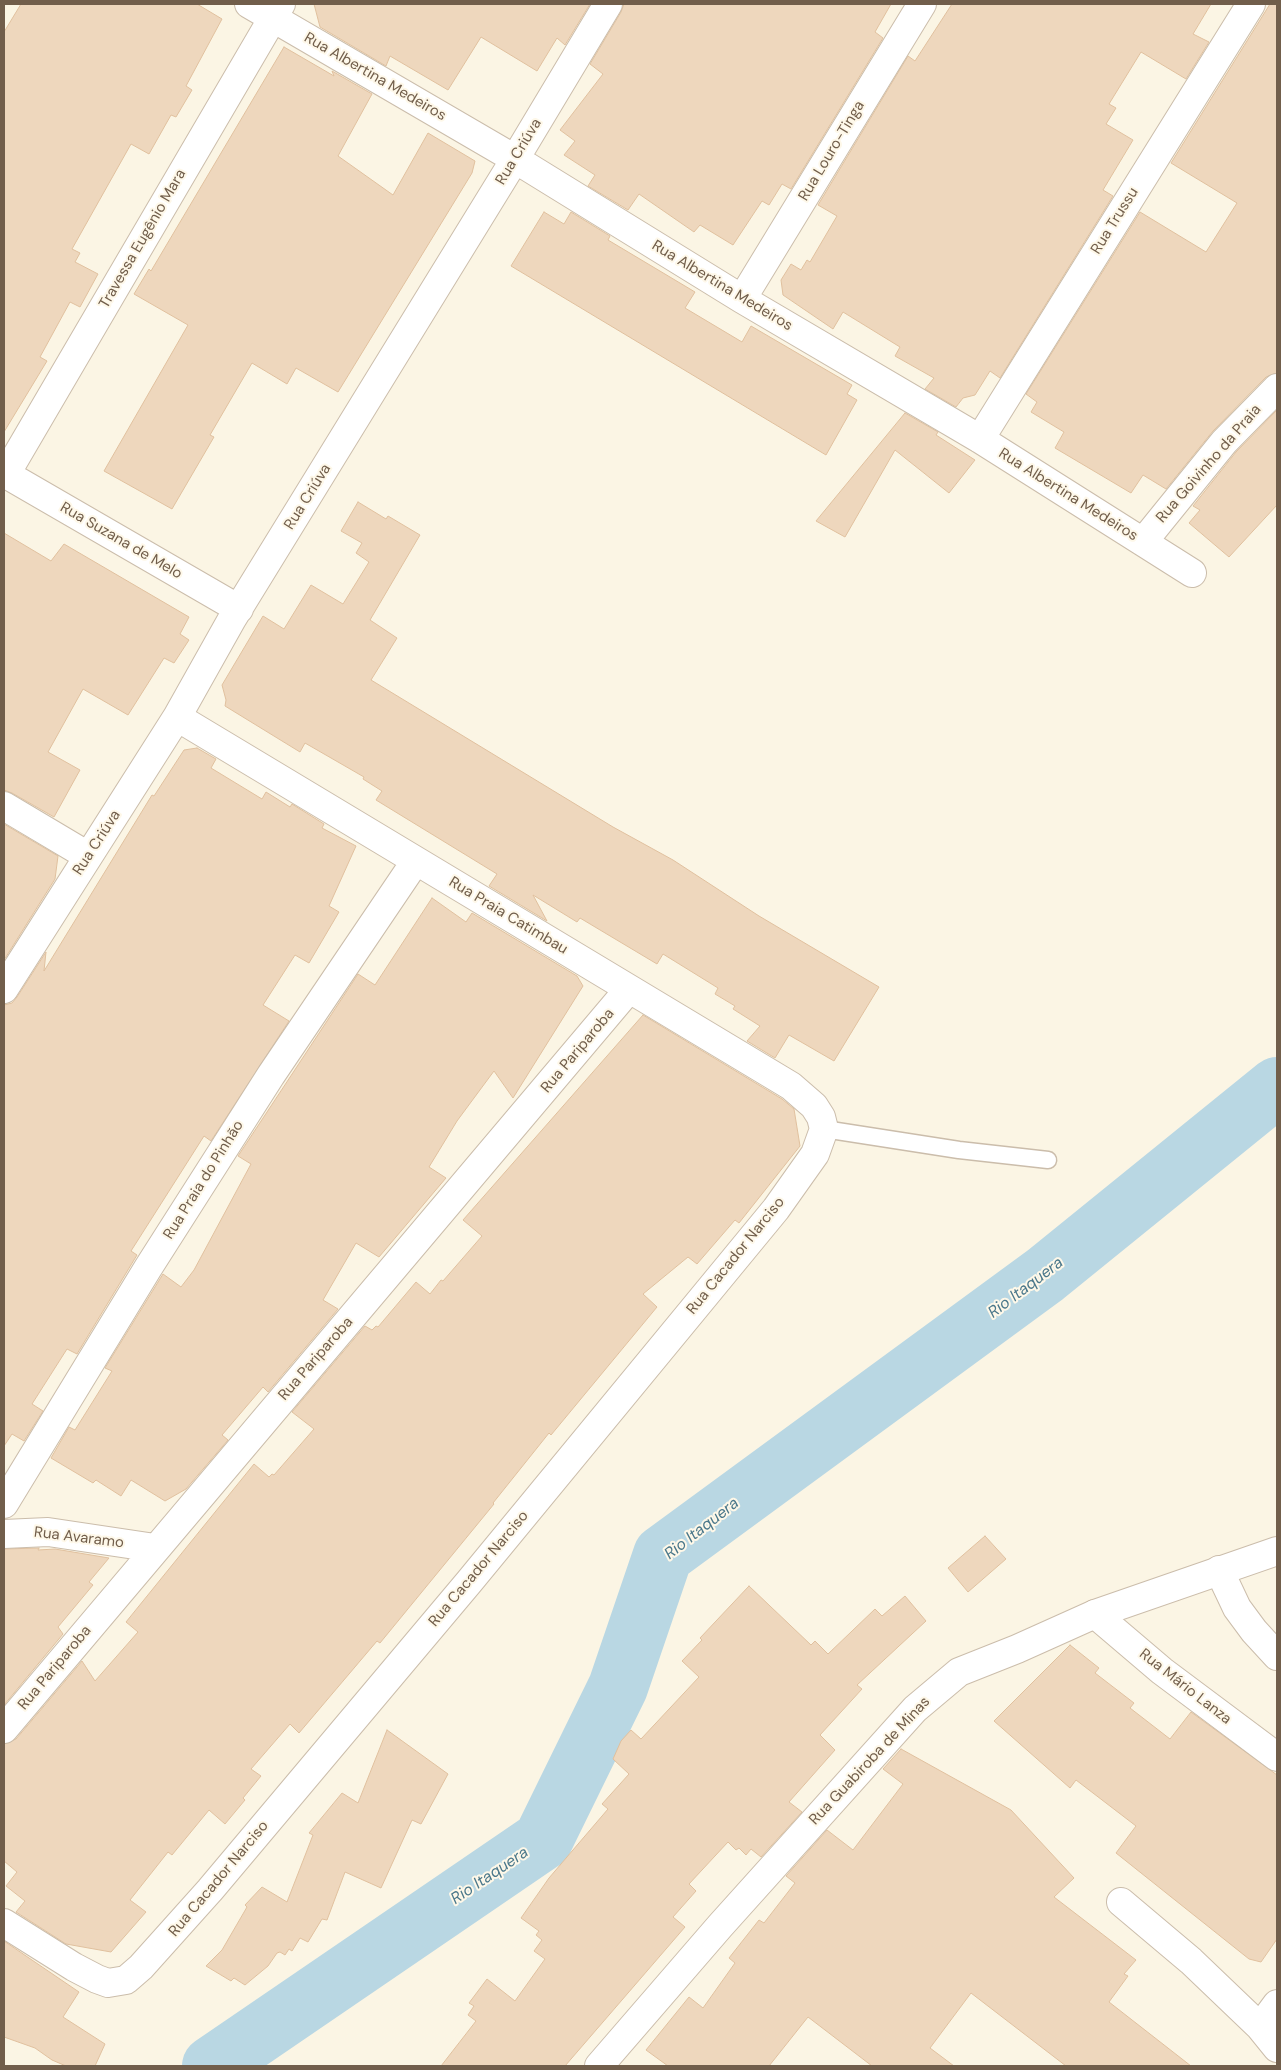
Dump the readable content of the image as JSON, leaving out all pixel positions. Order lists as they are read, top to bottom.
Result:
{
  "streets": {
    "street": [
      "Rua Albertina Medeiros",
      "Rua Louro-Tinga",
      "Rua Criúva",
      "Rua Trussu",
      "Travessa Eugênio Mara",
      "Rua Goivinho da Praia",
      "Rua Suzana de Melo",
      "Rua Praia Catimbau",
      "Rua Pariparoba",
      "Rua Praia do Pinhão",
      "Rua Cacador Narciso",
      "Rua Avaramo",
      "Rua Mário Lanza",
      "Rua Guabiroba de Minas"
    ]
  },
  "crossings": [
    ["Rua Albertina Medeiros", "Rua Louro-Tinga"],
    ["Rua Albertina Medeiros", "Rua Criúva"],
    ["Rua Albertina Medeiros", "Rua Trussu"],
    ["Rua Albertina Medeiros", "Travessa Eugênio Mara"],
    ["Rua Albertina Medeiros", "Rua Goivinho da Praia"],
    ["Rua Criúva", "Rua Suzana de Melo"],
    ["Rua Criúva", "Rua Praia Catimbau"],
    ["Travessa Eugênio Mara", "Rua Suzana de Melo"],
    ["Rua Praia Catimbau", "Rua Pariparoba"],
    ["Rua Praia Catimbau", "Rua Praia do Pinhão"],
    ["Rua Praia Catimbau", "Rua Cacador Narciso"],
    ["Rua Pariparoba", "Rua Avaramo"],
    ["Rua Mário Lanza", "Rua Guabiroba de Minas"]
  ],
  "water": ["Rio Itaquera"]
}
